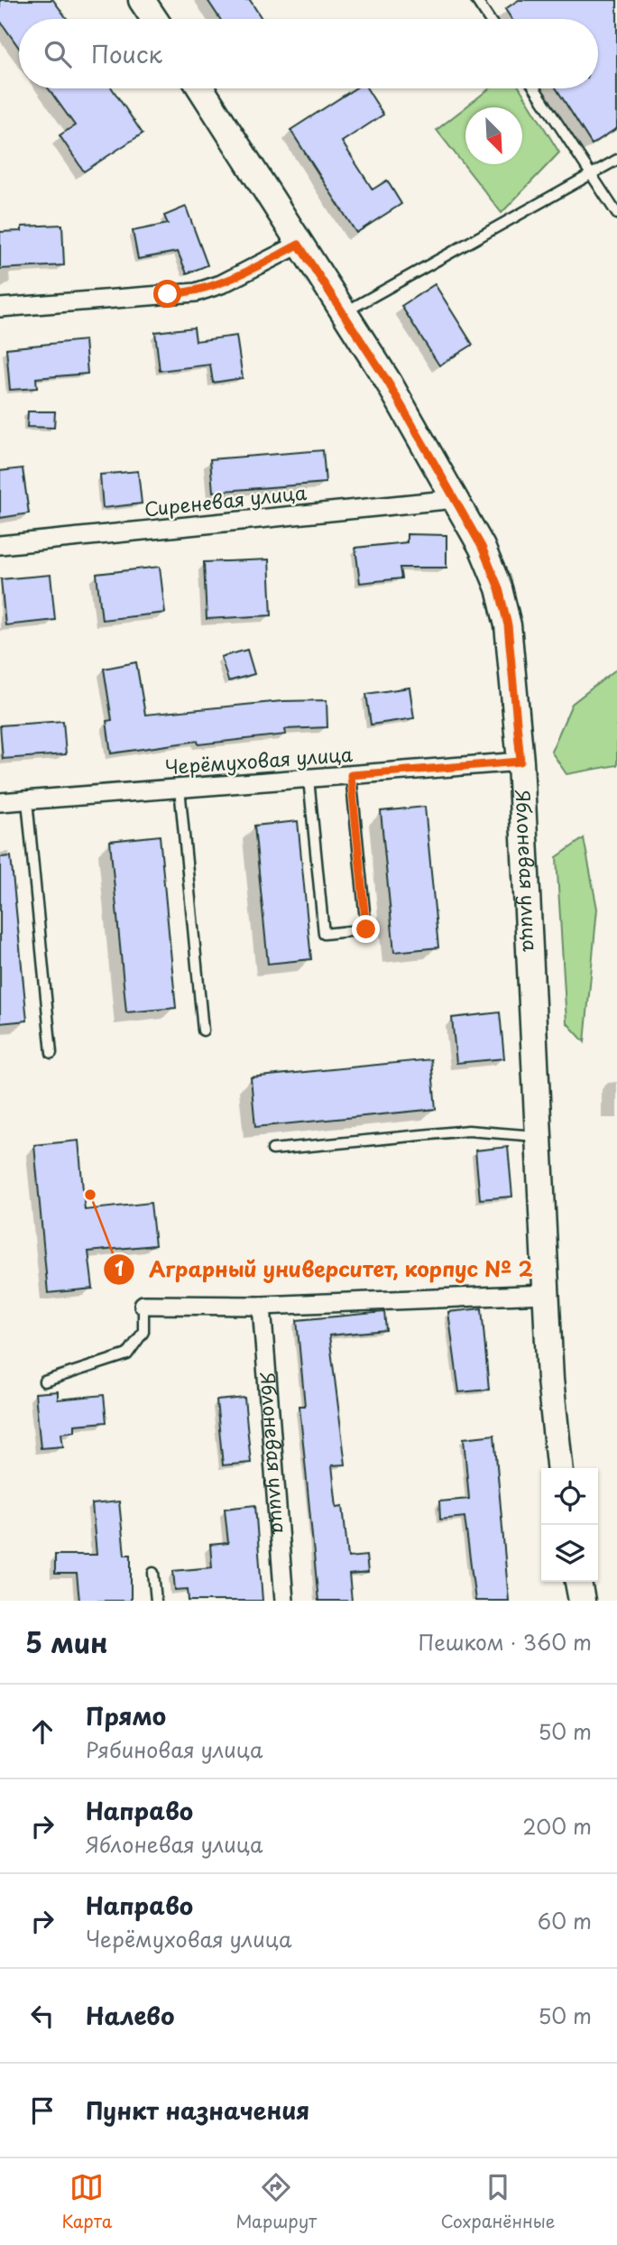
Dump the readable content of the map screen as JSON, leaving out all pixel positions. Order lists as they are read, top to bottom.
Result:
{
  "streets": {
    "street": ["Сиреневая улица", "Черёмуховая улица", "Яблоневая улица"]
  },
  "crossings": [
    ["Сиреневая улица", "Яблоневая улица"],
    ["Черёмуховая улица", "Яблоневая улица"]
  ],
  "places": ["Аграрный университет, корпус № 2"],
  "north": "bottom right",
  "page": {
    "search": "Поиск",
    "heading": ["5 мин", "Пешком · 360 m"],
    "list": [
      ["Прямо", "Рябиновая улица", "50 m"],
      ["Направо", "Яблоневая улица", "200 m"],
      ["Направо", "Черёмуховая улица", "60 m"],
      ["Налево", "50 m"],
      "Пункт назначения"
    ],
    "nav": ["Карта", "Маршрут", "Сохранённые"]
  }
}
